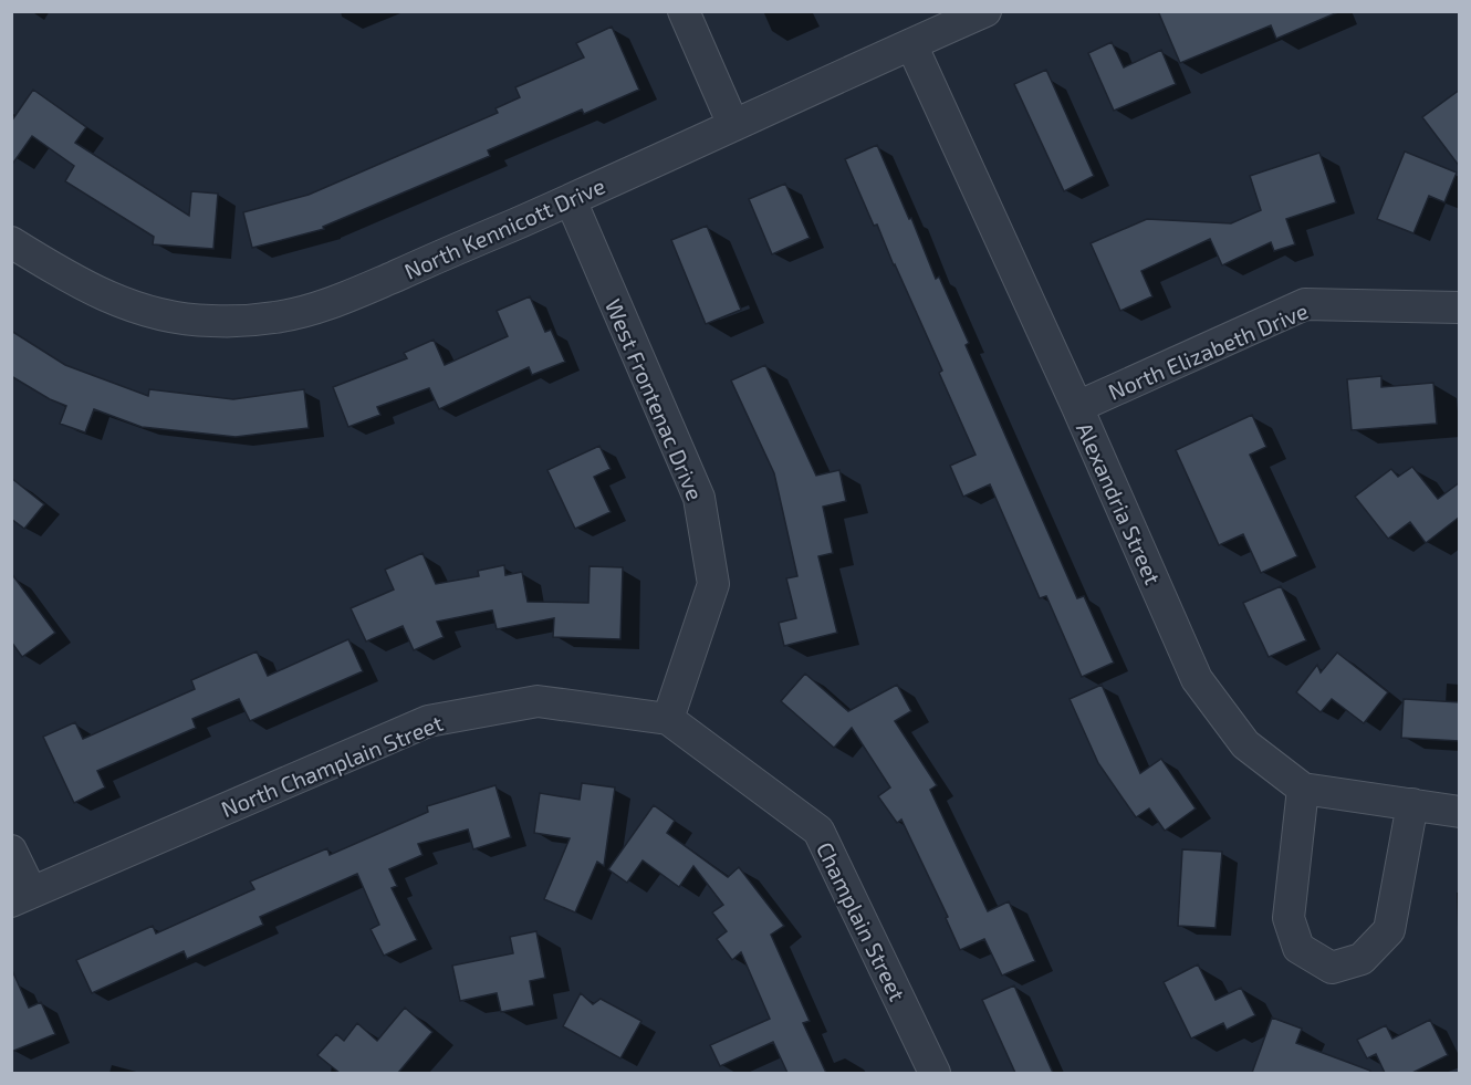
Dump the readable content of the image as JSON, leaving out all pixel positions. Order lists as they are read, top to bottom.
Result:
{
  "streets": {
    "street": [
      "North Kennicott Drive",
      "North Elizabeth Drive",
      "West Frontenac Drive",
      "Alexandria Street",
      "North Champlain Street",
      "Champlain Street"
    ]
  },
  "crossings": [
    ["North Kennicott Drive", "West Frontenac Drive"],
    ["North Kennicott Drive", "Alexandria Street"],
    ["North Elizabeth Drive", "Alexandria Street"],
    ["West Frontenac Drive", "North Champlain Street"],
    ["West Frontenac Drive", "Champlain Street"],
    ["North Champlain Street", "Champlain Street"]
  ]
}
